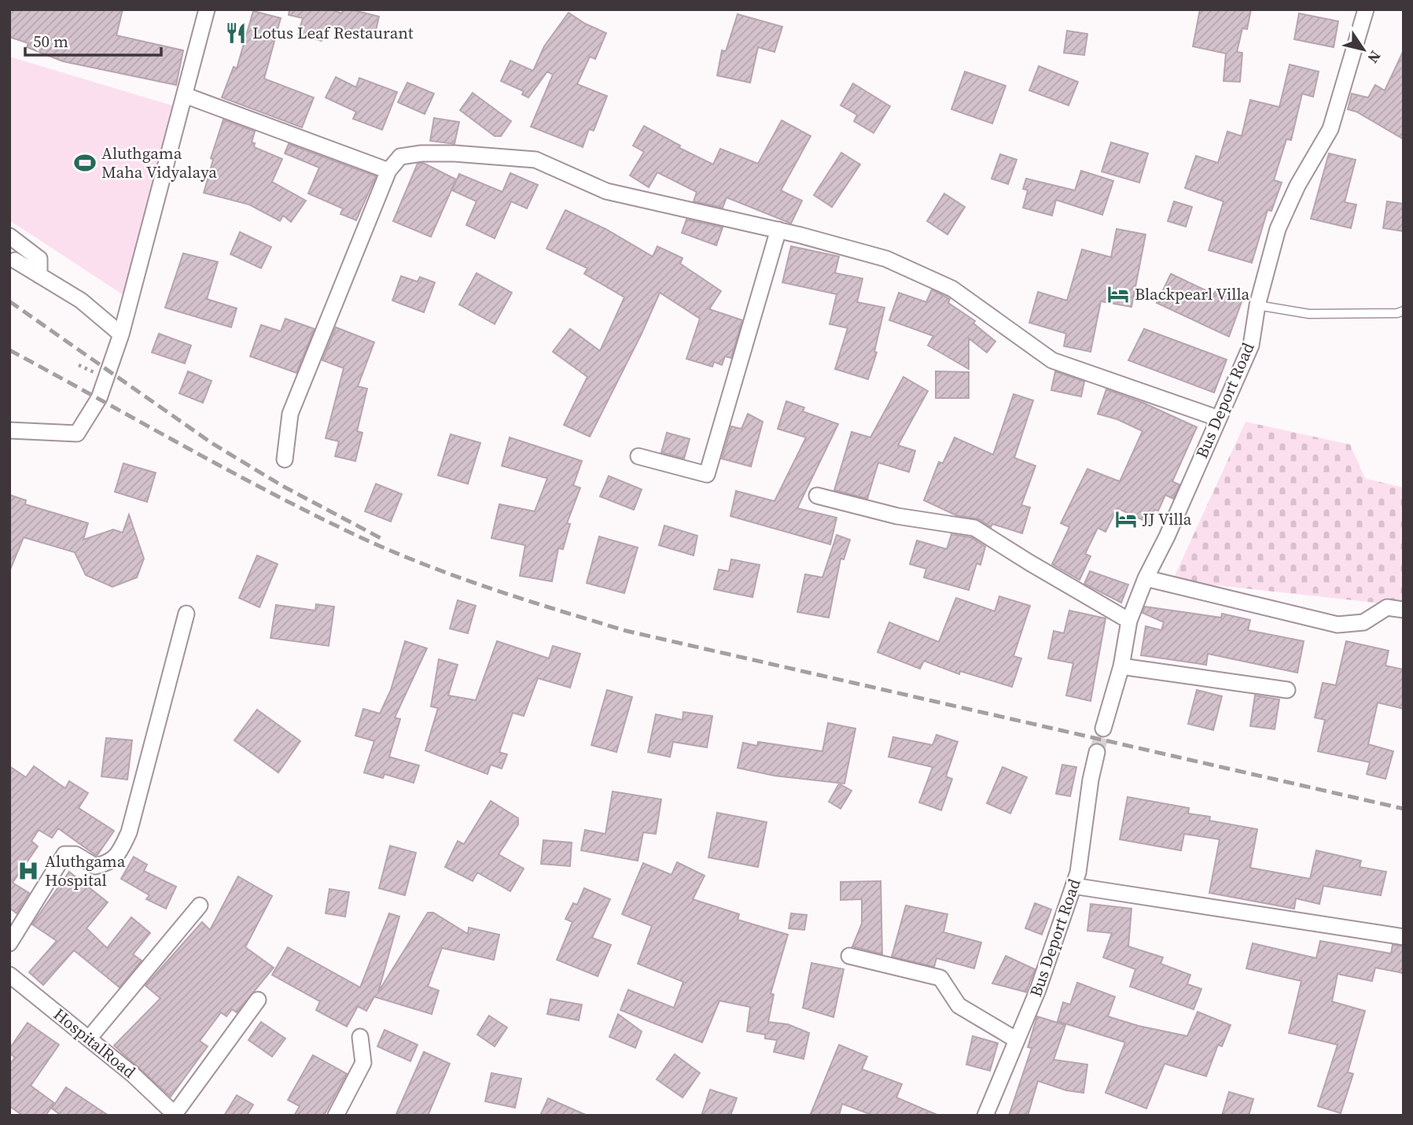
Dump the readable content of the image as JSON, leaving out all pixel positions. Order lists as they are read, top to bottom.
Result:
{
  "streets": {
    "street": ["Bus Deport Road", "HospitalRoad"]
  },
  "places": {
    "restaurant": ["Lotus Leaf Restaurant"],
    "sports": ["Aluthgama Maha Vidyalaya"],
    "hotel": ["Blackpearl Villa", "JJ Villa"],
    "hospital": ["Aluthgama Hospital"]
  },
  "scale_bar": "50 m",
  "north": "bottom right"
}
